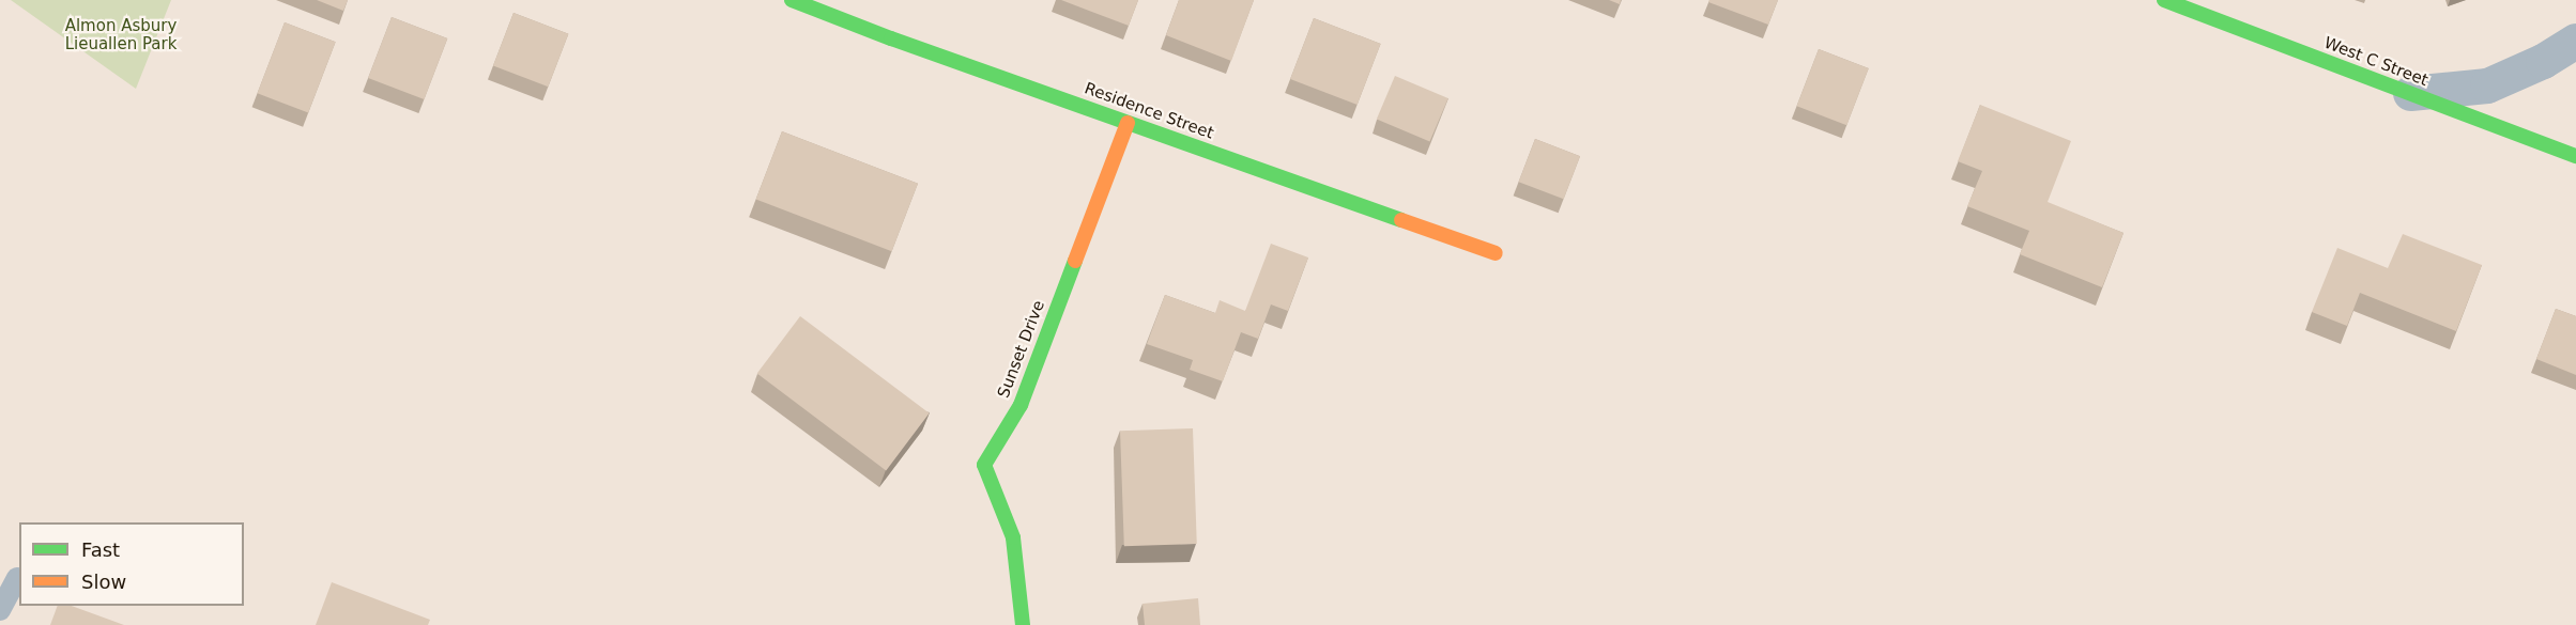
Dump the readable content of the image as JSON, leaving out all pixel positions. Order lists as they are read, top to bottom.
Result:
{
  "streets": {
    "street": ["West C Street", "Residence Street", "Sunset Drive"]
  },
  "crossings": [
    ["Residence Street", "Sunset Drive"]
  ],
  "parks": ["Almon Asbury Lieuallen Park"],
  "legend": ["Fast", "Slow"]
}
